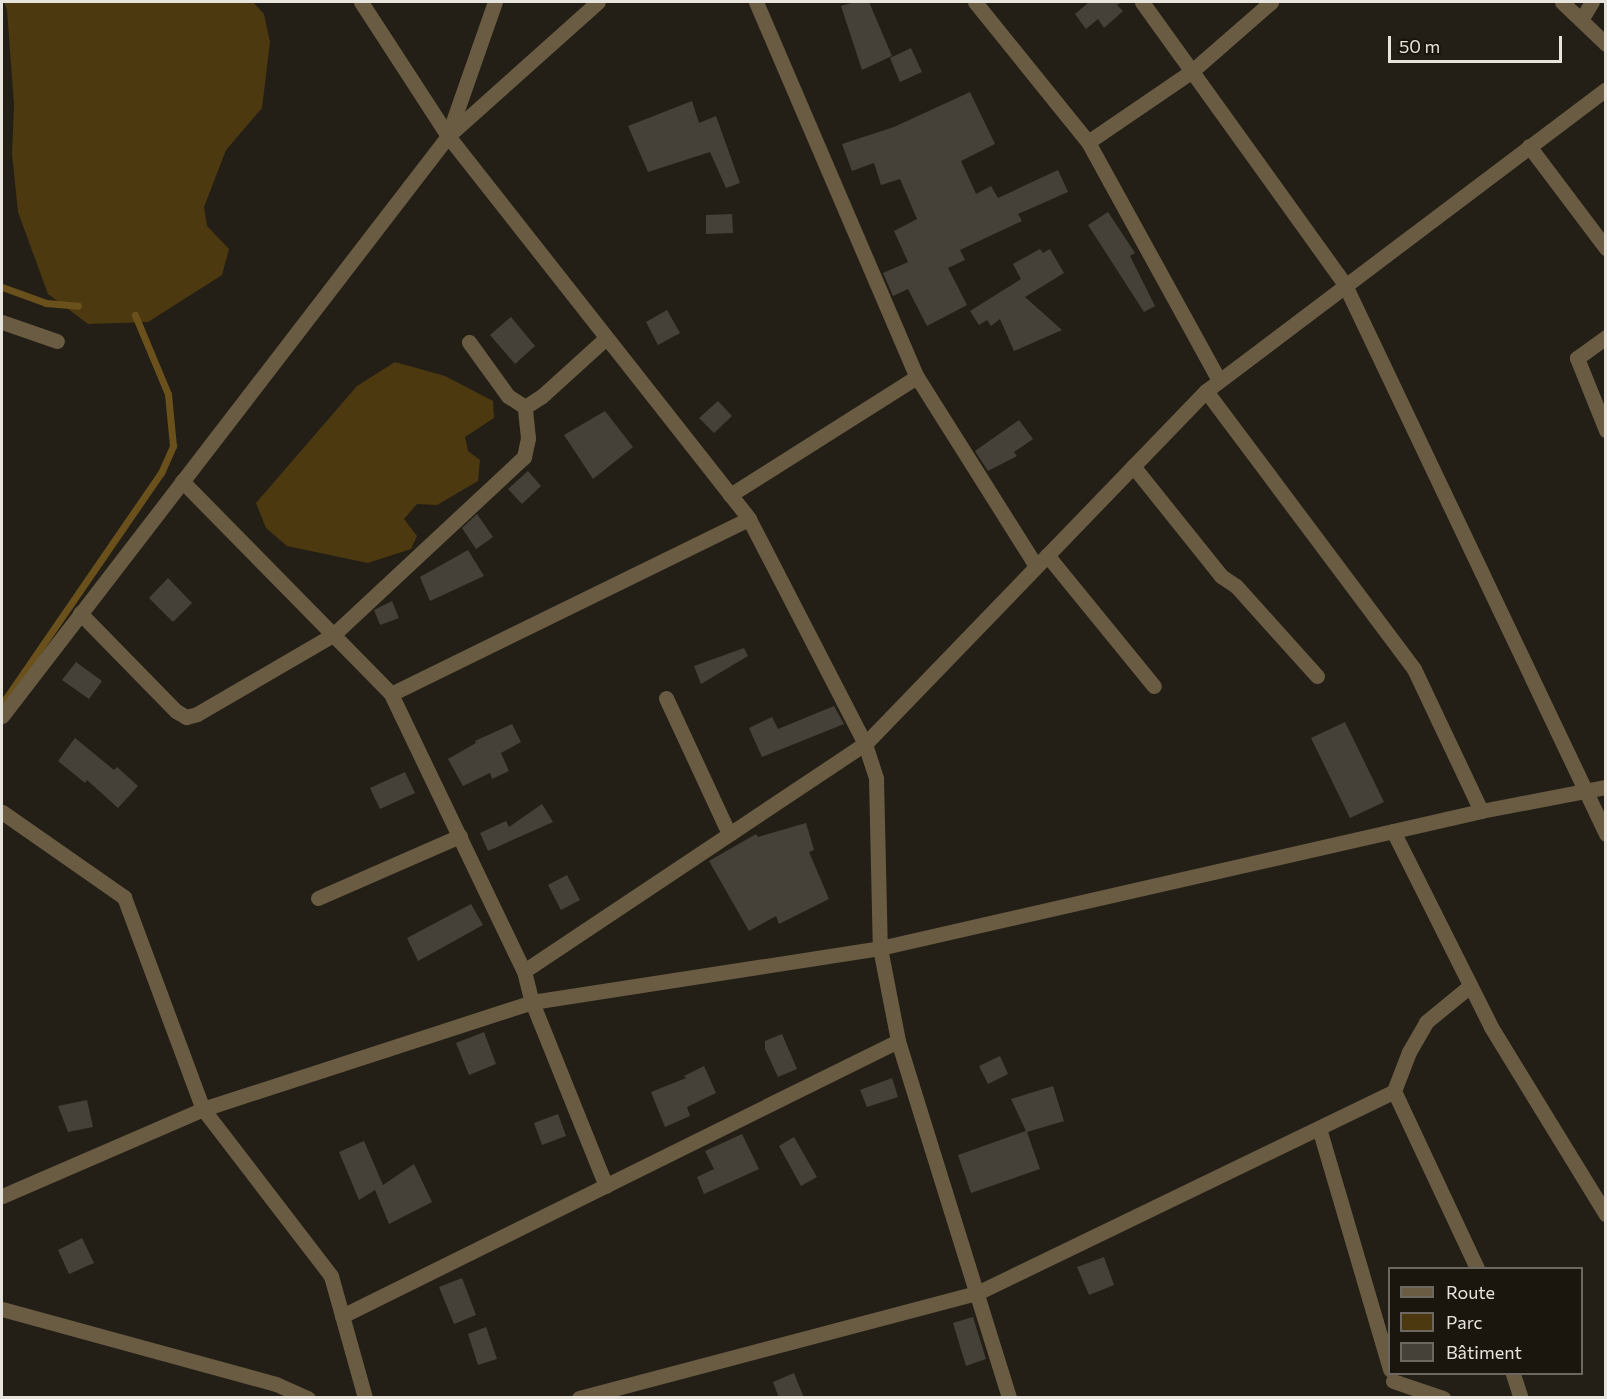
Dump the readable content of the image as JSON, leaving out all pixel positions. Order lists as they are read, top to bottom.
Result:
{
  "legend": ["Route", "Parc", "Bâtiment"],
  "scale_bar": "50 m"
}
